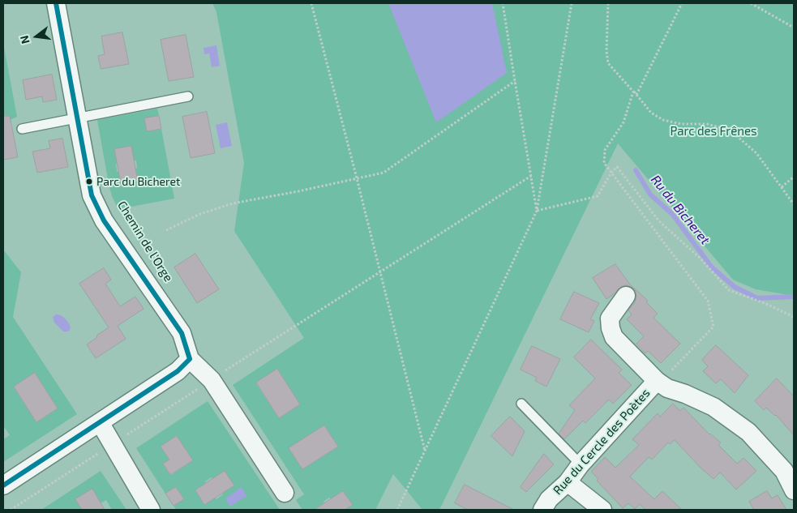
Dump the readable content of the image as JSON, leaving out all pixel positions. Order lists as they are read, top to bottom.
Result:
{
  "streets": {
    "street": ["Rue du Cercle des Poètes"]
  },
  "water": ["Ru du Bicheret"],
  "parks": ["Parc des Frênes"],
  "places": ["Parc du Bicheret"],
  "north": "left"
}
